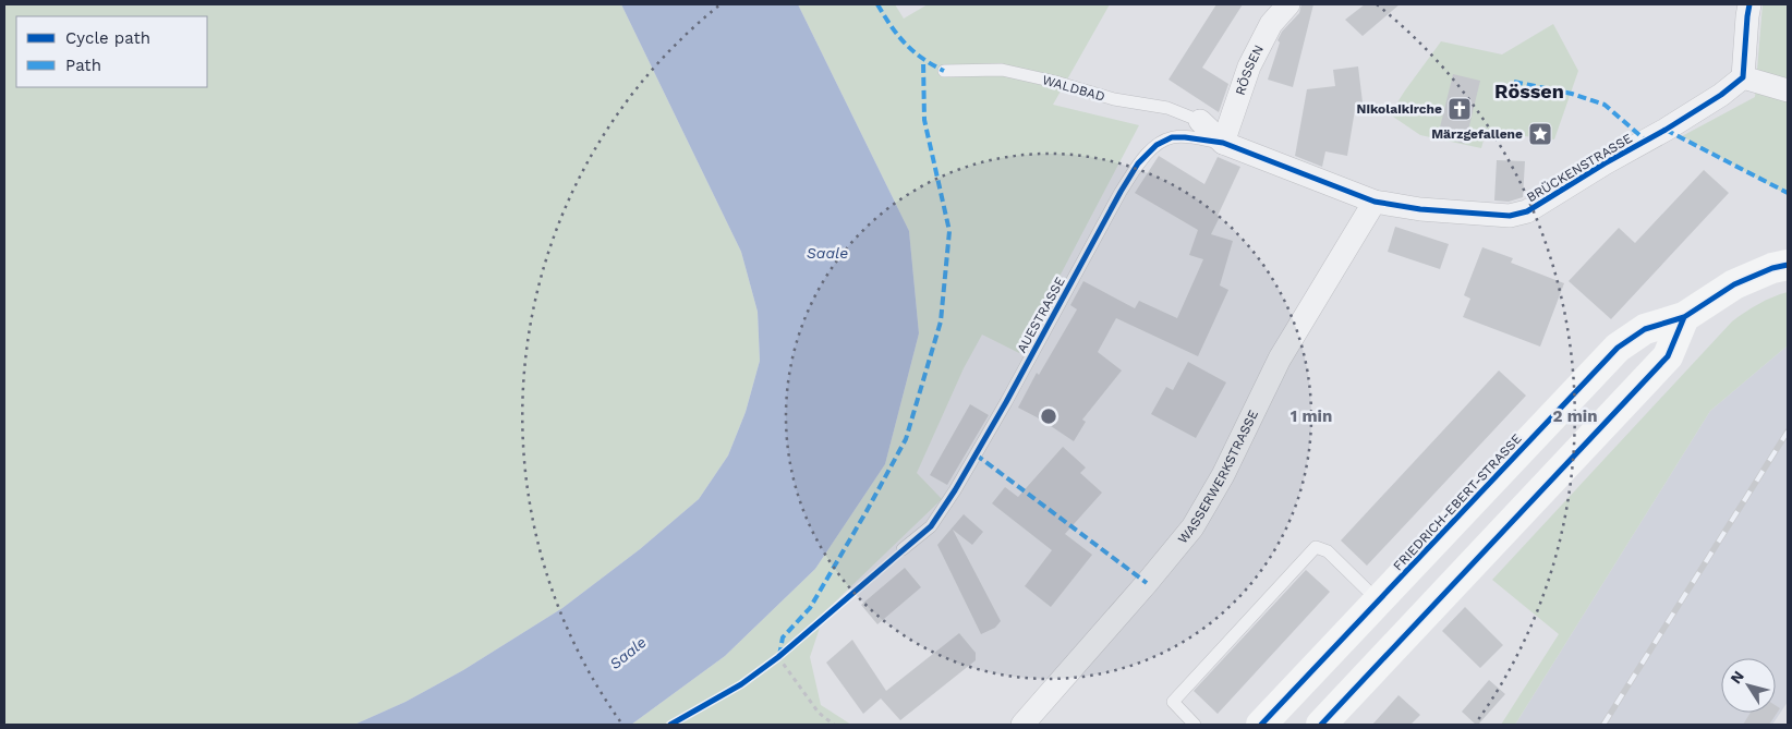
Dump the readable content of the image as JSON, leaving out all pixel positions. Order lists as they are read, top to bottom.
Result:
{
  "streets": {
    "street": [
      "RÖSSEN",
      "BRÜCKENSTRASSE",
      "WASSERWERKSTRASSE",
      "FRIEDRICH-EBERT-STRASSE"
    ],
    "lane": ["WALDBAD", "AUESTRASSE"]
  },
  "crossings": [
    ["RÖSSEN", "BRÜCKENSTRASSE"],
    ["RÖSSEN", "AUESTRASSE"],
    ["BRÜCKENSTRASSE", "AUESTRASSE"],
    ["BRÜCKENSTRASSE", "WASSERWERKSTRASSE"]
  ],
  "districts": ["Rössen"],
  "water": ["Saale"],
  "places": {
    "church": ["Nikolaikirche"],
    "place": ["Märzgefallene"]
  },
  "legend": ["Cycle path", "Path"],
  "north": "top left",
  "rings": ["1 min", "2 min"]
}
